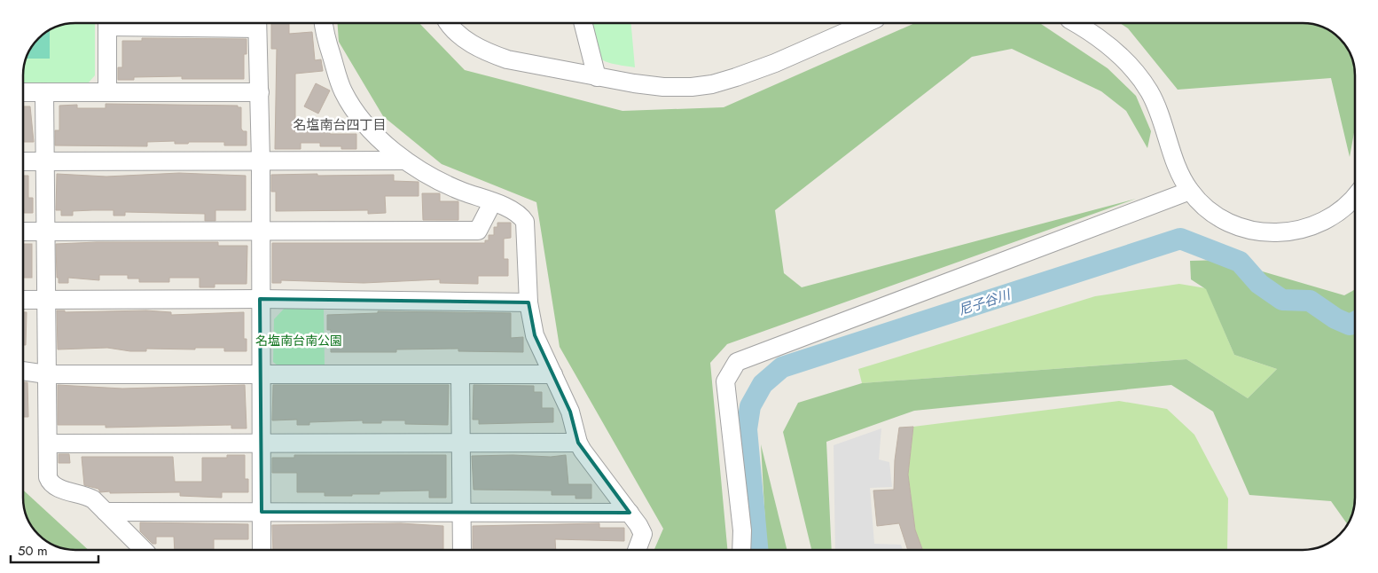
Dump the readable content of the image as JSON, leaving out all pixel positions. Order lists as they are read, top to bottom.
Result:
{
  "districts": ["名塩南台四丁目"],
  "water": ["尼子谷川"],
  "parks": ["名塩南台南公園"],
  "scale_bar": "50 m"
}
